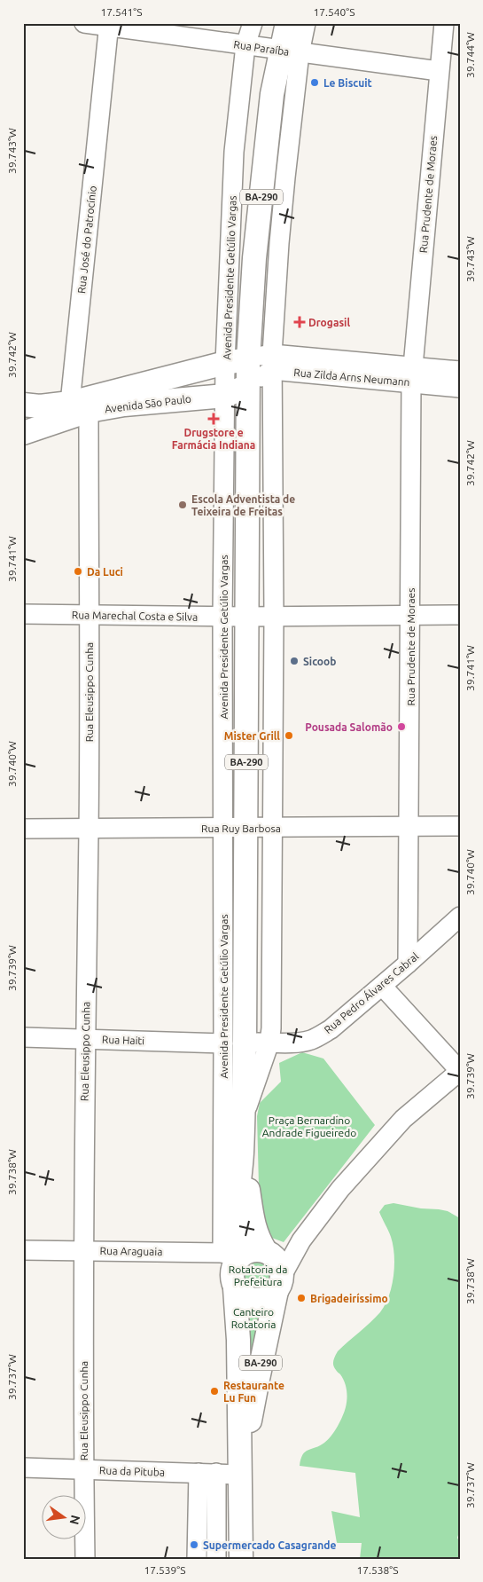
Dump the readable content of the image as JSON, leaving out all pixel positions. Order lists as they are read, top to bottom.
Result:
{
  "streets": {
    "main road": ["BA-290", "Avenida Presidente Getúlio Vargas", "Avenida São Paulo"],
    "street": [
      "Rua Paraíba",
      "Rua Prudente de Moraes",
      "Rua José do Patrocínio",
      "Rua Zilda Arns Neumann",
      "Rua Marechal Costa e Silva",
      "Rua Eleusippo Cunha",
      "Rua Ruy Barbosa",
      "Rua Pedro Álvares Cabral",
      "Rua Haiti",
      "Rua Araguaia",
      "Rua da Pituba"
    ]
  },
  "crossings": [
    ["Rua Paraíba", "Rua Prudente de Moraes"],
    ["Rua Paraíba", "Rua José do Patrocínio"],
    ["Rua Paraíba", "Avenida Presidente Getúlio Vargas"],
    ["Rua Prudente de Moraes", "Rua Zilda Arns Neumann"],
    ["Rua Prudente de Moraes", "Rua Ruy Barbosa"],
    ["Rua Prudente de Moraes", "Rua Pedro Álvares Cabral"],
    ["BA-290", "Avenida Presidente Getúlio Vargas"],
    ["BA-290", "Rua Araguaia"],
    ["BA-290", "Rua da Pituba"],
    ["Rua José do Patrocínio", "Avenida São Paulo"],
    ["Rua José do Patrocínio", "Rua Eleusippo Cunha"],
    ["Avenida Presidente Getúlio Vargas", "Rua Zilda Arns Neumann"],
    ["Avenida Presidente Getúlio Vargas", "Avenida São Paulo"],
    ["Avenida Presidente Getúlio Vargas", "Rua Marechal Costa e Silva"],
    ["Avenida Presidente Getúlio Vargas", "Rua Ruy Barbosa"],
    ["Avenida Presidente Getúlio Vargas", "Rua Pedro Álvares Cabral"],
    ["Avenida Presidente Getúlio Vargas", "Rua Haiti"],
    ["Avenida Presidente Getúlio Vargas", "Rua Araguaia"],
    ["Rua Zilda Arns Neumann", "Avenida São Paulo"],
    ["Avenida São Paulo", "Rua Eleusippo Cunha"],
    ["Rua Marechal Costa e Silva", "Rua Eleusippo Cunha"],
    ["Rua Eleusippo Cunha", "Rua Ruy Barbosa"],
    ["Rua Eleusippo Cunha", "Rua Haiti"],
    ["Rua Eleusippo Cunha", "Rua Araguaia"],
    ["Rua Eleusippo Cunha", "Rua da Pituba"],
    ["Rua Pedro Álvares Cabral", "Rua Haiti"]
  ],
  "parks": ["Praça Bernardino Andrade Figueiredo", "Rotatoria da Prefeitura", "Canteiro Rotatoria"],
  "places": {
    "other": [
      "Le Biscuit",
      "Escola Adventista de Teixeira de Freitas",
      "Da Luci",
      "Sicoob",
      "Pousada Salomão",
      "Mister Grill",
      "Brigadeiríssimo",
      "Restaurante Lu Fun",
      "Supermercado Casagrande"
    ],
    "health": ["Drogasil", "Drugstore e Farmácia Indiana"]
  },
  "north": "right",
  "coordinates": [
    "17.541°S",
    "17.540°S",
    "39.744°W",
    "39.743°W",
    "39.742°W",
    "39.741°W",
    "39.740°W",
    "39.739°W",
    "39.738°W",
    "39.737°W",
    "17.539°S",
    "17.538°S"
  ]
}
